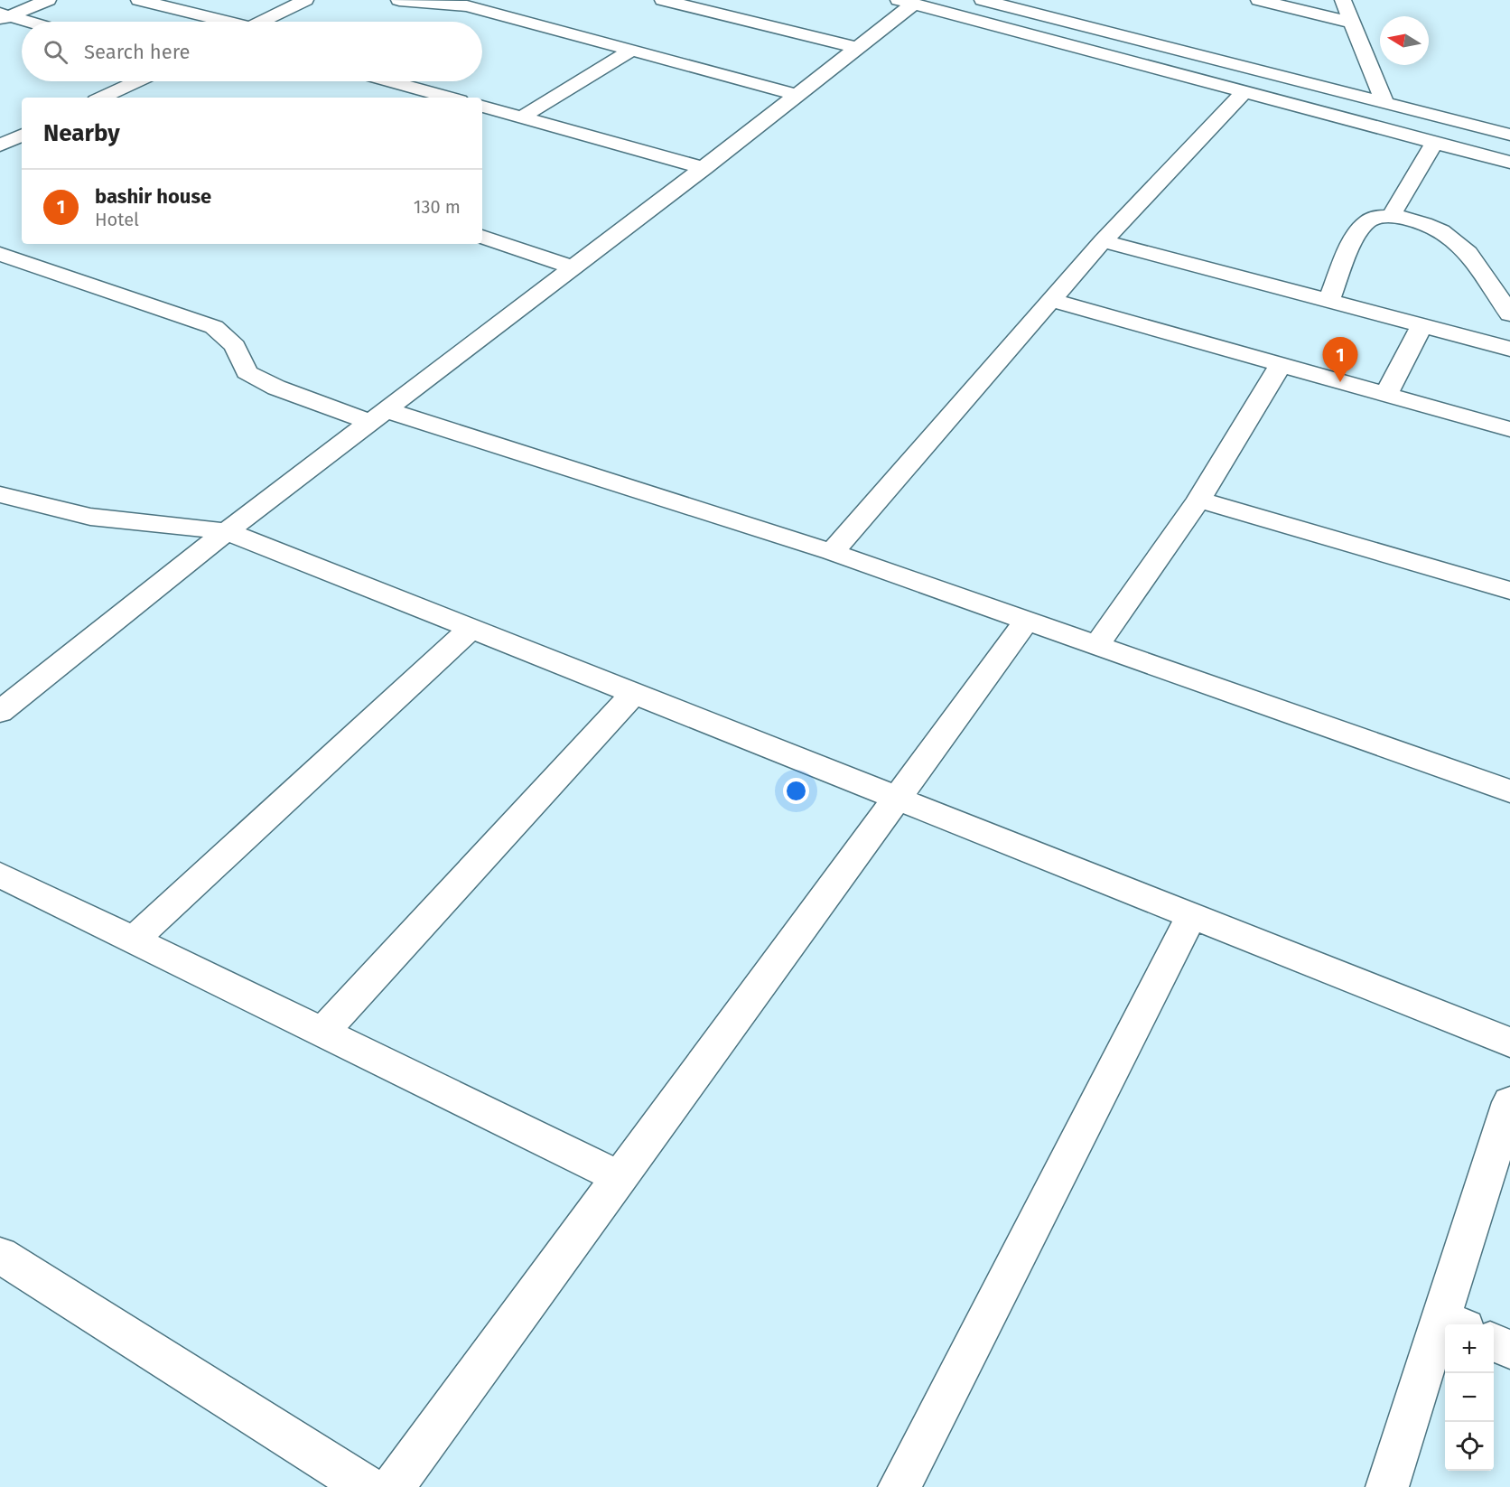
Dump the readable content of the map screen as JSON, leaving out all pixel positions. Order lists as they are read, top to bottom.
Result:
{
  "north": "left",
  "page": {
    "search": "Search here",
    "heading": "Nearby",
    "list": [
      {
        "mark": "1",
        "name": "bashir house",
        "note": "Hotel",
        "value": "130 m"
      }
    ],
    "pins": "1",
    "map_buttons": ["+", "−"]
  }
}
